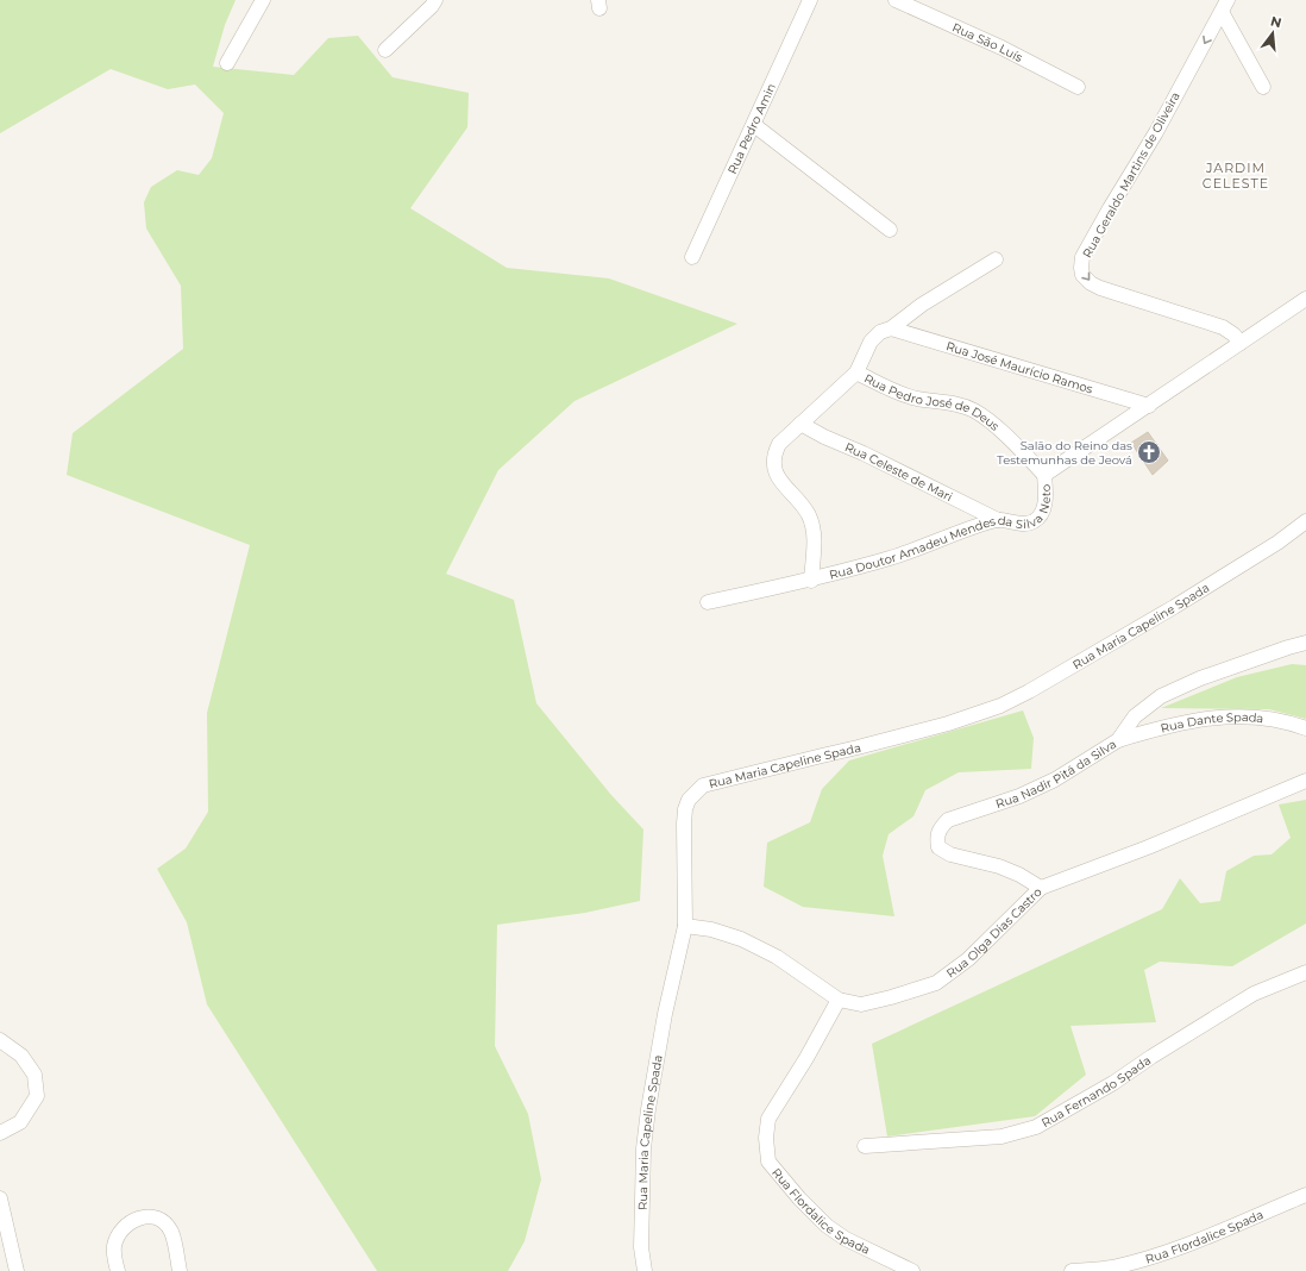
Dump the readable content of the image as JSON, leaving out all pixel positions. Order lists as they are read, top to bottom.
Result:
{
  "streets": {
    "street": [
      "Rua São Luís",
      "Rua Pedro Amin",
      "Rua Geraldo Martins de Oliveira",
      "Rua José Maurício Ramos",
      "Rua Pedro José de Deus",
      "Rua Celeste de Mari",
      "Rua Doutor Amadeu Mendes da Silva Neto",
      "Rua Maria Capeline Spada",
      "Rua Dante Spada",
      "Rua Nadir Pitá da Silva",
      "Rua Olga Dias Castro",
      "Rua Fernando Spada",
      "Rua Flordalice Spada"
    ]
  },
  "crossings": [
    ["Rua Geraldo Martins de Oliveira", "Rua Doutor Amadeu Mendes da Silva Neto"],
    ["Rua José Maurício Ramos", "Rua Doutor Amadeu Mendes da Silva Neto"],
    ["Rua Pedro José de Deus", "Rua Doutor Amadeu Mendes da Silva Neto"],
    ["Rua Celeste de Mari", "Rua Doutor Amadeu Mendes da Silva Neto"],
    ["Rua Maria Capeline Spada", "Rua Olga Dias Castro"],
    ["Rua Dante Spada", "Rua Nadir Pitá da Silva"],
    ["Rua Nadir Pitá da Silva", "Rua Olga Dias Castro"],
    ["Rua Olga Dias Castro", "Rua Flordalice Spada"]
  ],
  "districts": ["JARDIM CELESTE"],
  "places": {
    "church": ["Salão do Reino das Testemunhas de Jeová"]
  },
  "north": "top"
}
